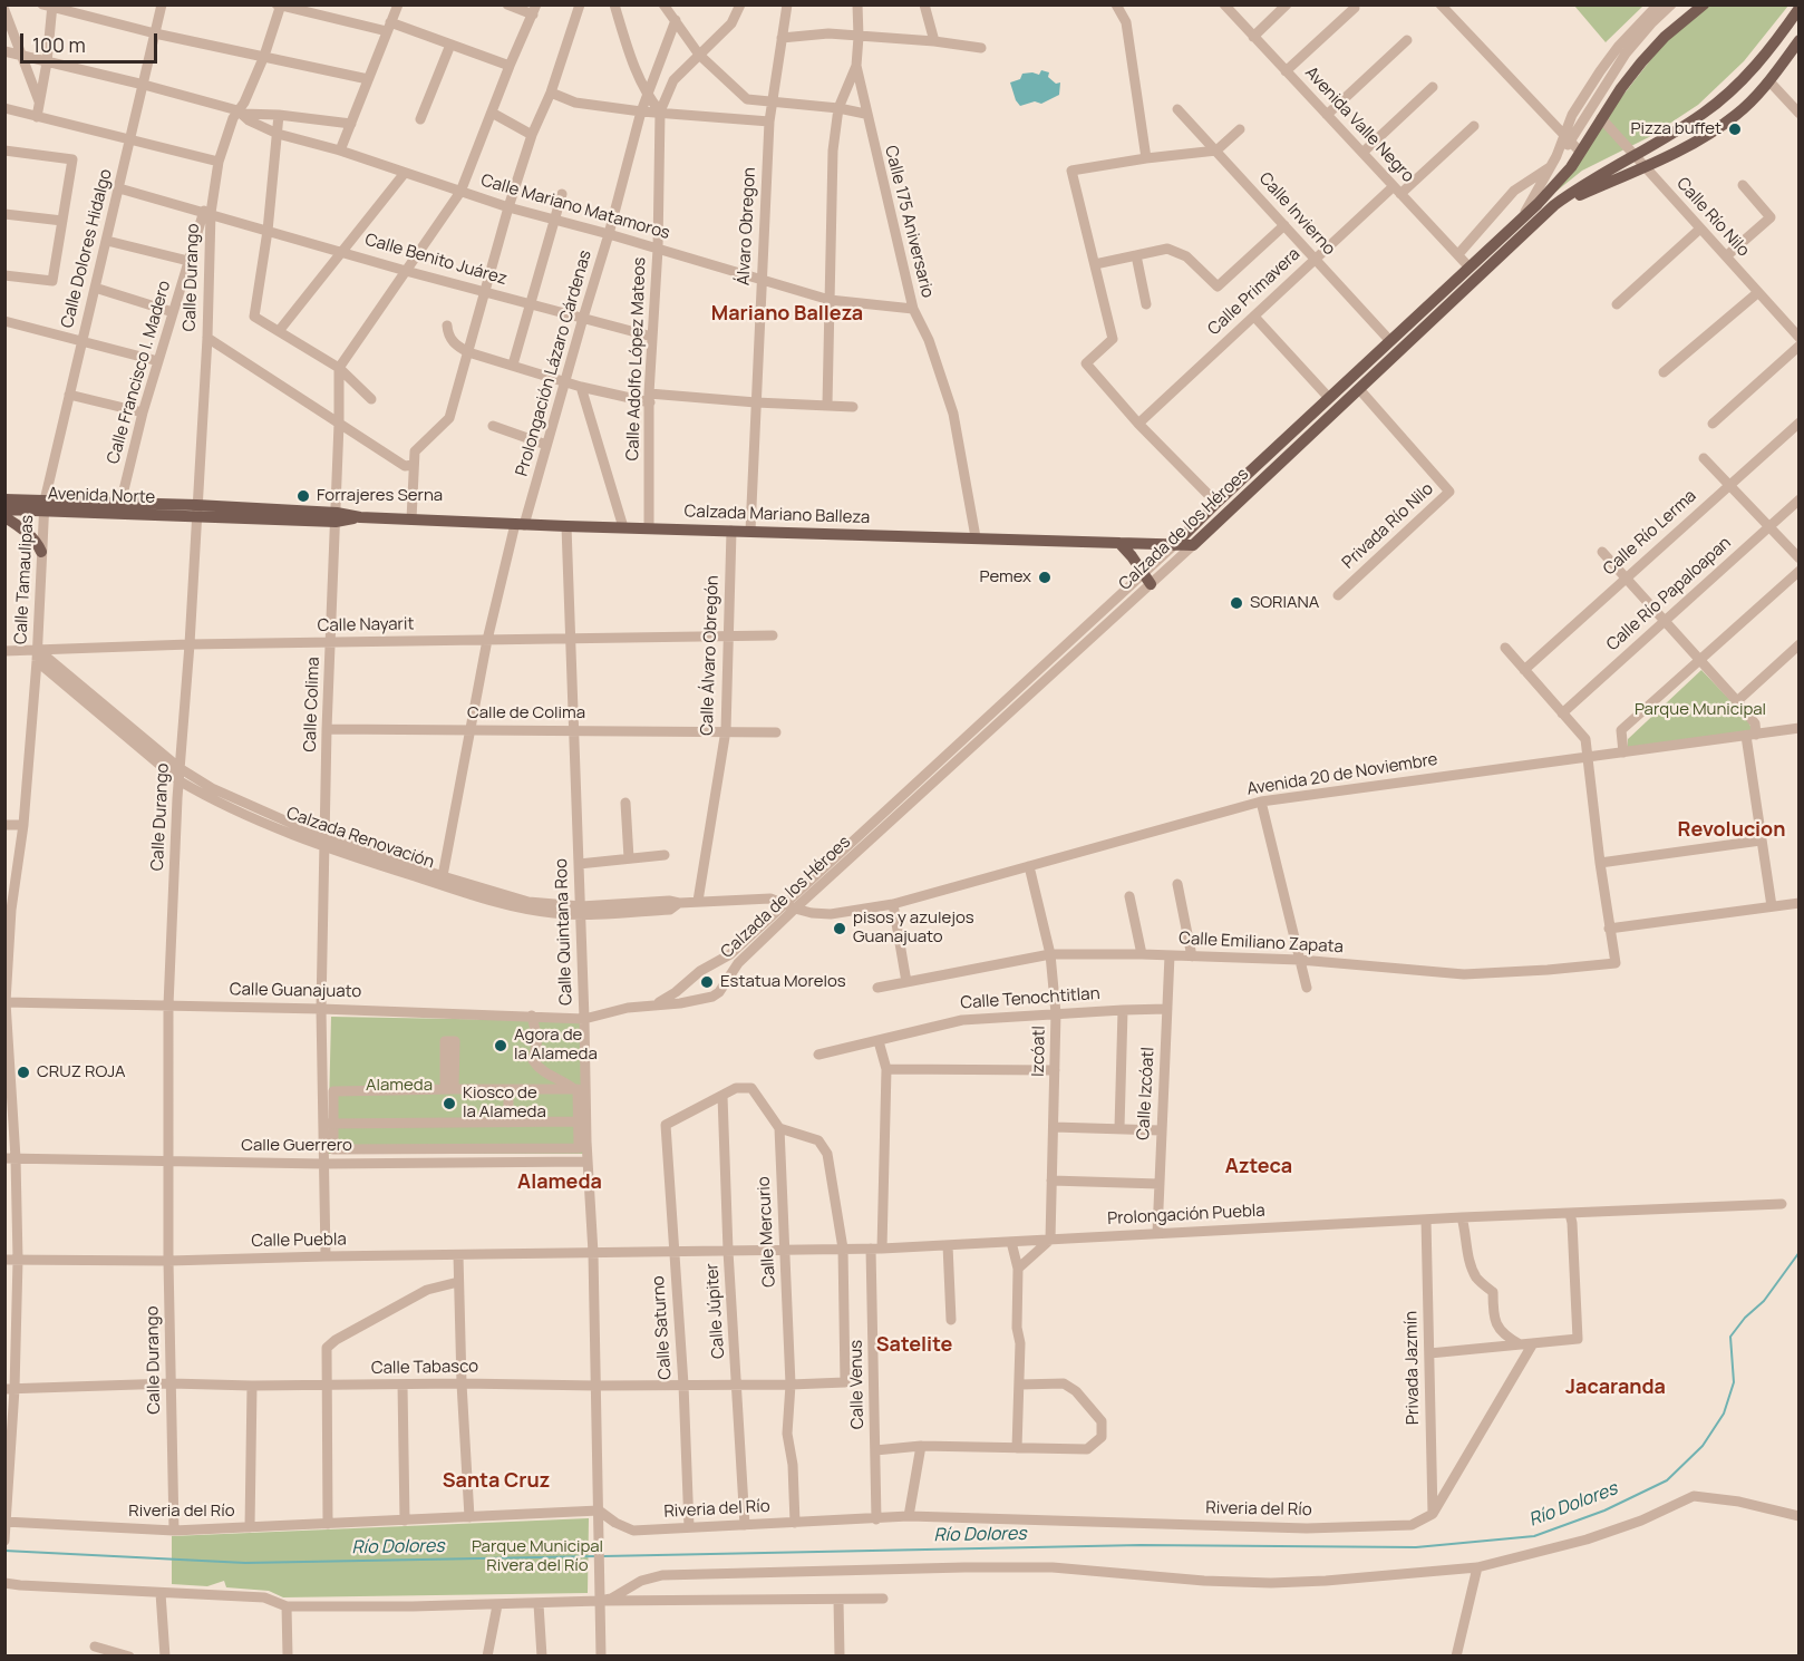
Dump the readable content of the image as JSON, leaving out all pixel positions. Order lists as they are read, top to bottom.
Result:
{
  "streets": {
    "main road": ["Avenida Norte", "Calzada Mariano Balleza", "Calzada de los Héroes"],
    "street": [
      "Avenida Valle Negro",
      "Calle Mariano Matamoros",
      "Calle Invierno",
      "Calle Río Nilo",
      "Calle 175 Aniversario",
      "Álvaro Obregon",
      "Calle Dolores Hidalgo",
      "Calle Benito Juárez",
      "Calle Durango",
      "Calle Primavera",
      "Calle Adolfo López Mateos",
      "Prolongación Lázaro Cárdenas",
      "Calle Francisco I. Madero",
      "Privada Río Nilo",
      "Calle Río Lerma",
      "Calle Tamaulipas",
      "Calle Río Papaloapan",
      "Calle Nayarit",
      "Calle Álvaro Obregón",
      "Calle Colima",
      "Calle de Colima",
      "Avenida 20 de Noviembre",
      "Calzada Renovación",
      "Calle Quintana Roo",
      "Calle Emiliano Zapata",
      "Calle Guanajuato",
      "Calle Tenochtitlan",
      "Izcóatl",
      "Calle Izcóatl",
      "Calle Guerrero",
      "Prolongación Puebla",
      "Calle Mercurio",
      "Calle Puebla",
      "Calle Júpiter",
      "Calle Saturno",
      "Calle Tabasco",
      "Privada Jazmín",
      "Calle Venus",
      "Riveria del Río"
    ]
  },
  "crossings": [
    ["Avenida Valle Negro", "Calle Primavera"],
    ["Avenida Valle Negro", "Calzada de los Héroes"],
    ["Calle Mariano Matamoros", "Calle 175 Aniversario"],
    ["Calle Mariano Matamoros", "Álvaro Obregon"],
    ["Calle Mariano Matamoros", "Calle Durango"],
    ["Calle Mariano Matamoros", "Calle Adolfo López Mateos"],
    ["Calle Mariano Matamoros", "Prolongación Lázaro Cárdenas"],
    ["Calle Invierno", "Calle Primavera"],
    ["Calle Invierno", "Calzada de los Héroes"],
    ["Calle Río Nilo", "Calzada de los Héroes"],
    ["Calle 175 Aniversario", "Calzada Mariano Balleza"],
    ["Álvaro Obregon", "Calzada Mariano Balleza"],
    ["Calle Dolores Hidalgo", "Calle Benito Juárez"],
    ["Calle Dolores Hidalgo", "Avenida Norte"],
    ["Calle Dolores Hidalgo", "Calle Tamaulipas"],
    ["Calle Benito Juárez", "Calle Durango"],
    ["Calle Benito Juárez", "Calle Adolfo López Mateos"],
    ["Calle Benito Juárez", "Prolongación Lázaro Cárdenas"],
    ["Calle Benito Juárez", "Calle Francisco I. Madero"],
    ["Calle Durango", "Calle Francisco I. Madero"],
    ["Calle Durango", "Avenida Norte"],
    ["Calle Durango", "Calzada Mariano Balleza"],
    ["Calle Durango", "Calle Nayarit"],
    ["Calle Durango", "Calzada Renovación"],
    ["Calle Durango", "Calle Guanajuato"],
    ["Calle Durango", "Calle Guerrero"],
    ["Calle Durango", "Calle Puebla"],
    ["Calle Durango", "Calle Tabasco"],
    ["Calle Durango", "Riveria del Río"],
    ["Calle Adolfo López Mateos", "Calzada Mariano Balleza"],
    ["Prolongación Lázaro Cárdenas", "Calzada Mariano Balleza"],
    ["Prolongación Lázaro Cárdenas", "Calle Nayarit"],
    ["Prolongación Lázaro Cárdenas", "Calle de Colima"],
    ["Prolongación Lázaro Cárdenas", "Calzada Renovación"],
    ["Calle Francisco I. Madero", "Avenida Norte"],
    ["Avenida Norte", "Calzada Mariano Balleza"],
    ["Avenida Norte", "Calle Tamaulipas"],
    ["Calzada Mariano Balleza", "Calzada de los Héroes"],
    ["Calzada Mariano Balleza", "Calle Álvaro Obregón"],
    ["Calzada Mariano Balleza", "Calle Colima"],
    ["Calzada Mariano Balleza", "Calle Quintana Roo"],
    ["Privada Río Nilo", "Calzada de los Héroes"],
    ["Calzada de los Héroes", "Avenida 20 de Noviembre"],
    ["Calzada de los Héroes", "Calzada Renovación"],
    ["Calzada de los Héroes", "Calle Guanajuato"],
    ["Calle Tamaulipas", "Calle Nayarit"],
    ["Calle Tamaulipas", "Calzada Renovación"],
    ["Calle Tamaulipas", "Calle Guanajuato"],
    ["Calle Tamaulipas", "Calle Guerrero"],
    ["Calle Tamaulipas", "Calle Puebla"],
    ["Calle Tamaulipas", "Calle Tabasco"],
    ["Calle Tamaulipas", "Riveria del Río"],
    ["Calle Nayarit", "Calle Álvaro Obregón"],
    ["Calle Nayarit", "Calle Colima"],
    ["Calle Nayarit", "Calzada Renovación"],
    ["Calle Nayarit", "Calle Quintana Roo"],
    ["Calle Álvaro Obregón", "Calle de Colima"],
    ["Calle Álvaro Obregón", "Calzada Renovación"],
    ["Calle Colima", "Calle de Colima"],
    ["Calle Colima", "Calzada Renovación"],
    ["Calle Colima", "Calle Guanajuato"],
    ["Calle Colima", "Calle Guerrero"],
    ["Calle Colima", "Calle Puebla"],
    ["Calle de Colima", "Calle Quintana Roo"],
    ["Avenida 20 de Noviembre", "Calzada Renovación"],
    ["Avenida 20 de Noviembre", "Izcóatl"],
    ["Calzada Renovación", "Calle Quintana Roo"],
    ["Calle Quintana Roo", "Calle Guanajuato"],
    ["Calle Quintana Roo", "Calle Guerrero"],
    ["Calle Quintana Roo", "Prolongación Puebla"],
    ["Calle Quintana Roo", "Calle Puebla"],
    ["Calle Quintana Roo", "Calle Tabasco"],
    ["Calle Quintana Roo", "Riveria del Río"],
    ["Calle Emiliano Zapata", "Izcóatl"],
    ["Calle Emiliano Zapata", "Calle Izcóatl"],
    ["Calle Tenochtitlan", "Izcóatl"],
    ["Calle Tenochtitlan", "Calle Izcóatl"],
    ["Calle Tenochtitlan", "Calle Venus"],
    ["Izcóatl", "Prolongación Puebla"],
    ["Calle Izcóatl", "Prolongación Puebla"],
    ["Prolongación Puebla", "Calle Mercurio"],
    ["Prolongación Puebla", "Calle Puebla"],
    ["Prolongación Puebla", "Calle Júpiter"],
    ["Prolongación Puebla", "Calle Saturno"],
    ["Prolongación Puebla", "Calle Tabasco"],
    ["Prolongación Puebla", "Privada Jazmín"],
    ["Prolongación Puebla", "Calle Venus"],
    ["Calle Mercurio", "Calle Tabasco"],
    ["Calle Mercurio", "Riveria del Río"],
    ["Calle Júpiter", "Calle Saturno"],
    ["Calle Júpiter", "Calle Tabasco"],
    ["Calle Júpiter", "Riveria del Río"],
    ["Calle Saturno", "Calle Tabasco"],
    ["Calle Saturno", "Riveria del Río"],
    ["Privada Jazmín", "Riveria del Río"],
    ["Calle Venus", "Riveria del Río"]
  ],
  "districts": [
    "Mariano Balleza",
    "Revolucion",
    "Azteca",
    "Alameda",
    "Satelite",
    "Jacaranda",
    "Santa Cruz"
  ],
  "water": ["Río Dolores"],
  "parks": ["Parque Municipal", "Alameda", "Parque Municipal Rivera del Río"],
  "places": [
    "Pizza buffet",
    "Forrajeres Serna",
    "Pemex",
    "SORIANA",
    "pisos y azulejos Guanajuato",
    "Estatua Morelos",
    "Agora de la Alameda",
    "CRUZ ROJA",
    "Kiosco de la Alameda"
  ],
  "scale_bar": "100 m"
}
